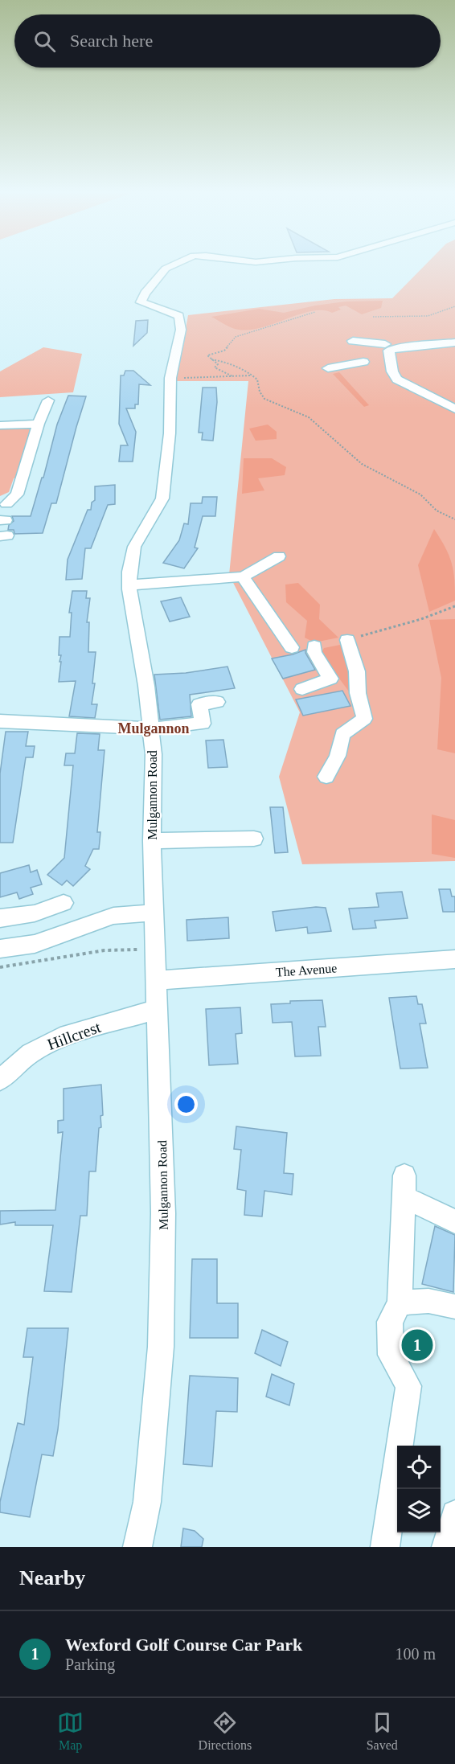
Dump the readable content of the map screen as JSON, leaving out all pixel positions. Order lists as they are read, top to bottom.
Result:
{
  "streets": {
    "street": ["Mulgannon Road", "The Avenue", "Hillcrest"]
  },
  "crossings": [
    ["Mulgannon Road", "The Avenue"],
    ["Mulgannon Road", "Hillcrest"]
  ],
  "districts": ["Mulgannon"],
  "page": {
    "search": "Search here",
    "pins": "1",
    "heading": "Nearby",
    "list": [
      {
        "mark": "1",
        "name": "Wexford Golf Course Car Park",
        "note": "Parking",
        "value": "100 m"
      }
    ],
    "nav": ["Map", "Directions", "Saved"]
  }
}
